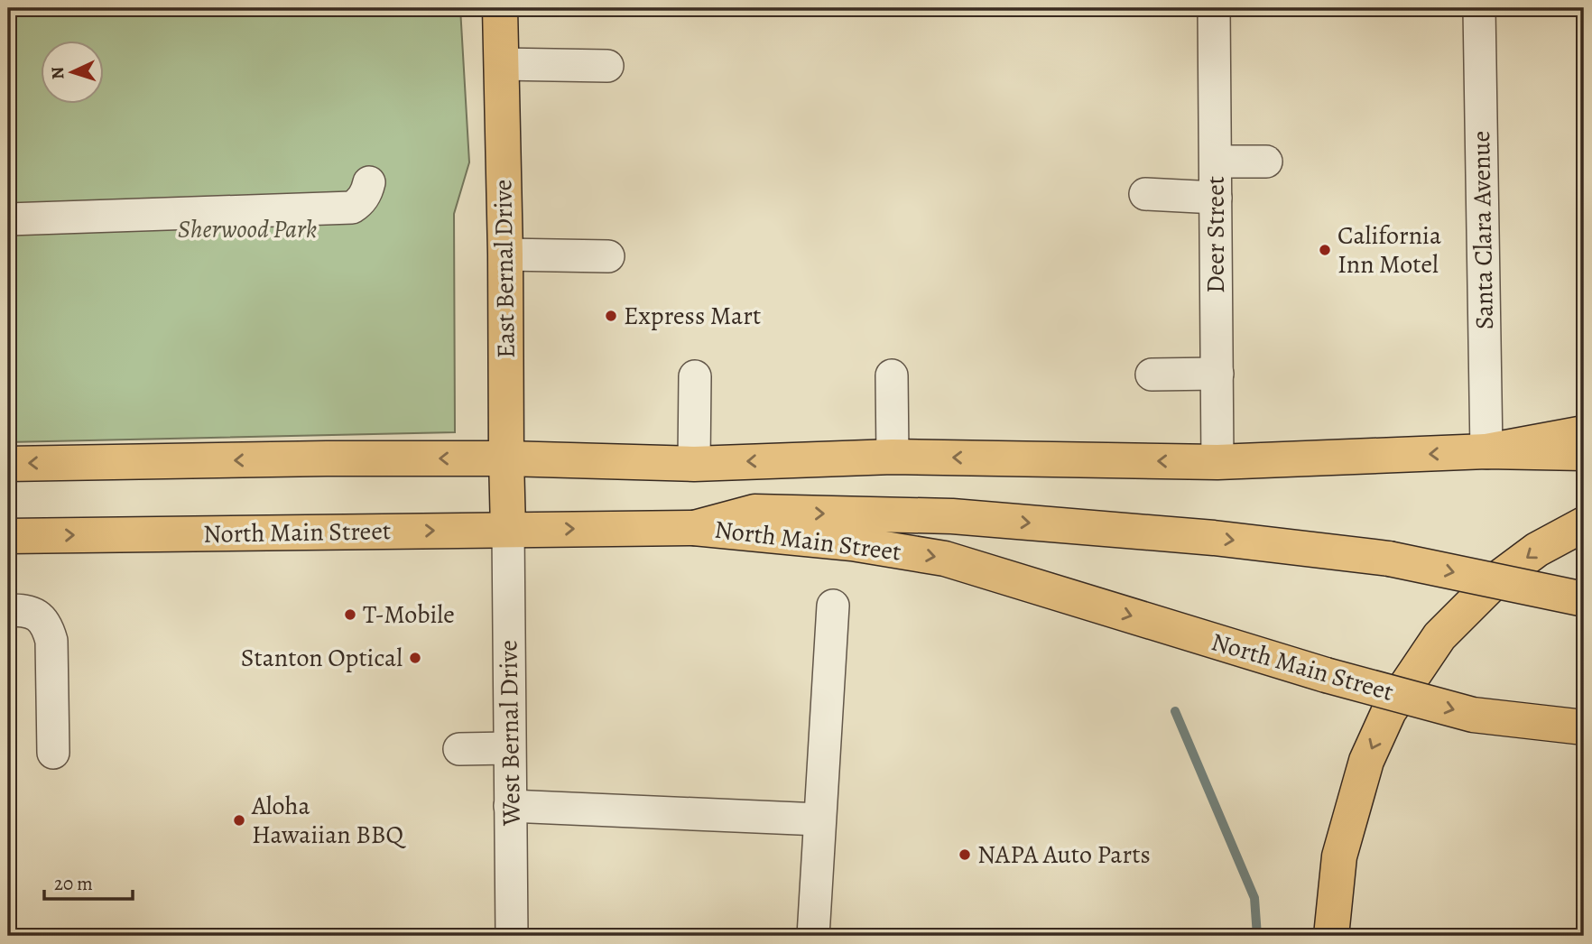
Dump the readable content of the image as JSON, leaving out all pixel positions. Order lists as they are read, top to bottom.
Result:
{
  "streets": {
    "main road": ["East Bernal Drive", "North Main Street"],
    "street": ["Santa Clara Avenue", "Deer Street", "West Bernal Drive"]
  },
  "crossings": [
    ["East Bernal Drive", "North Main Street"],
    ["East Bernal Drive", "West Bernal Drive"],
    ["North Main Street", "West Bernal Drive"]
  ],
  "parks": ["Sherwood Park"],
  "places": [
    "California Inn Motel",
    "Express Mart",
    "T-Mobile",
    "Stanton Optical",
    "Aloha Hawaiian BBQ",
    "NAPA Auto Parts"
  ],
  "scale_bar": "20 m",
  "north": "left"
}
